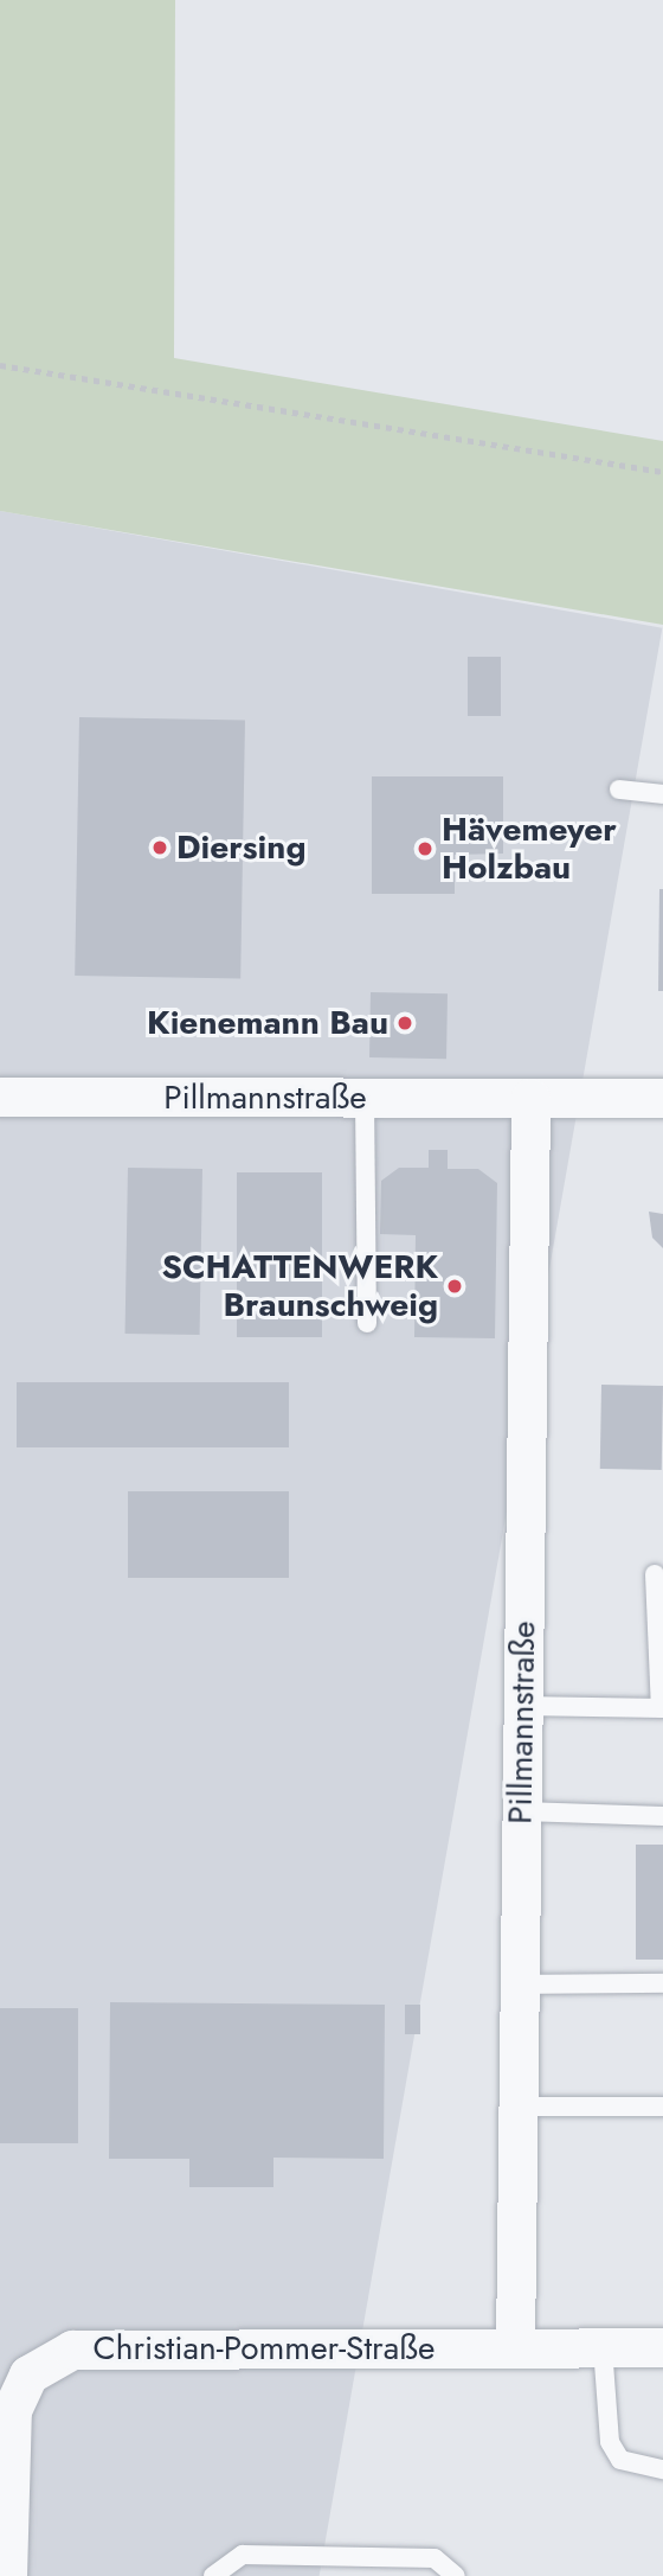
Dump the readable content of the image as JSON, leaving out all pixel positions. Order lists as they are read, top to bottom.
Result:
{
  "streets": {
    "street": ["Pillmannstraße", "Christian-Pommer-Straße"]
  },
  "crossings": [
    ["Pillmannstraße", "Christian-Pommer-Straße"]
  ],
  "places": [
    "Diersing",
    "Hävemeyer Holzbau",
    "Kienemann Bau",
    "SCHATTENWERK Braunschweig"
  ]
}
